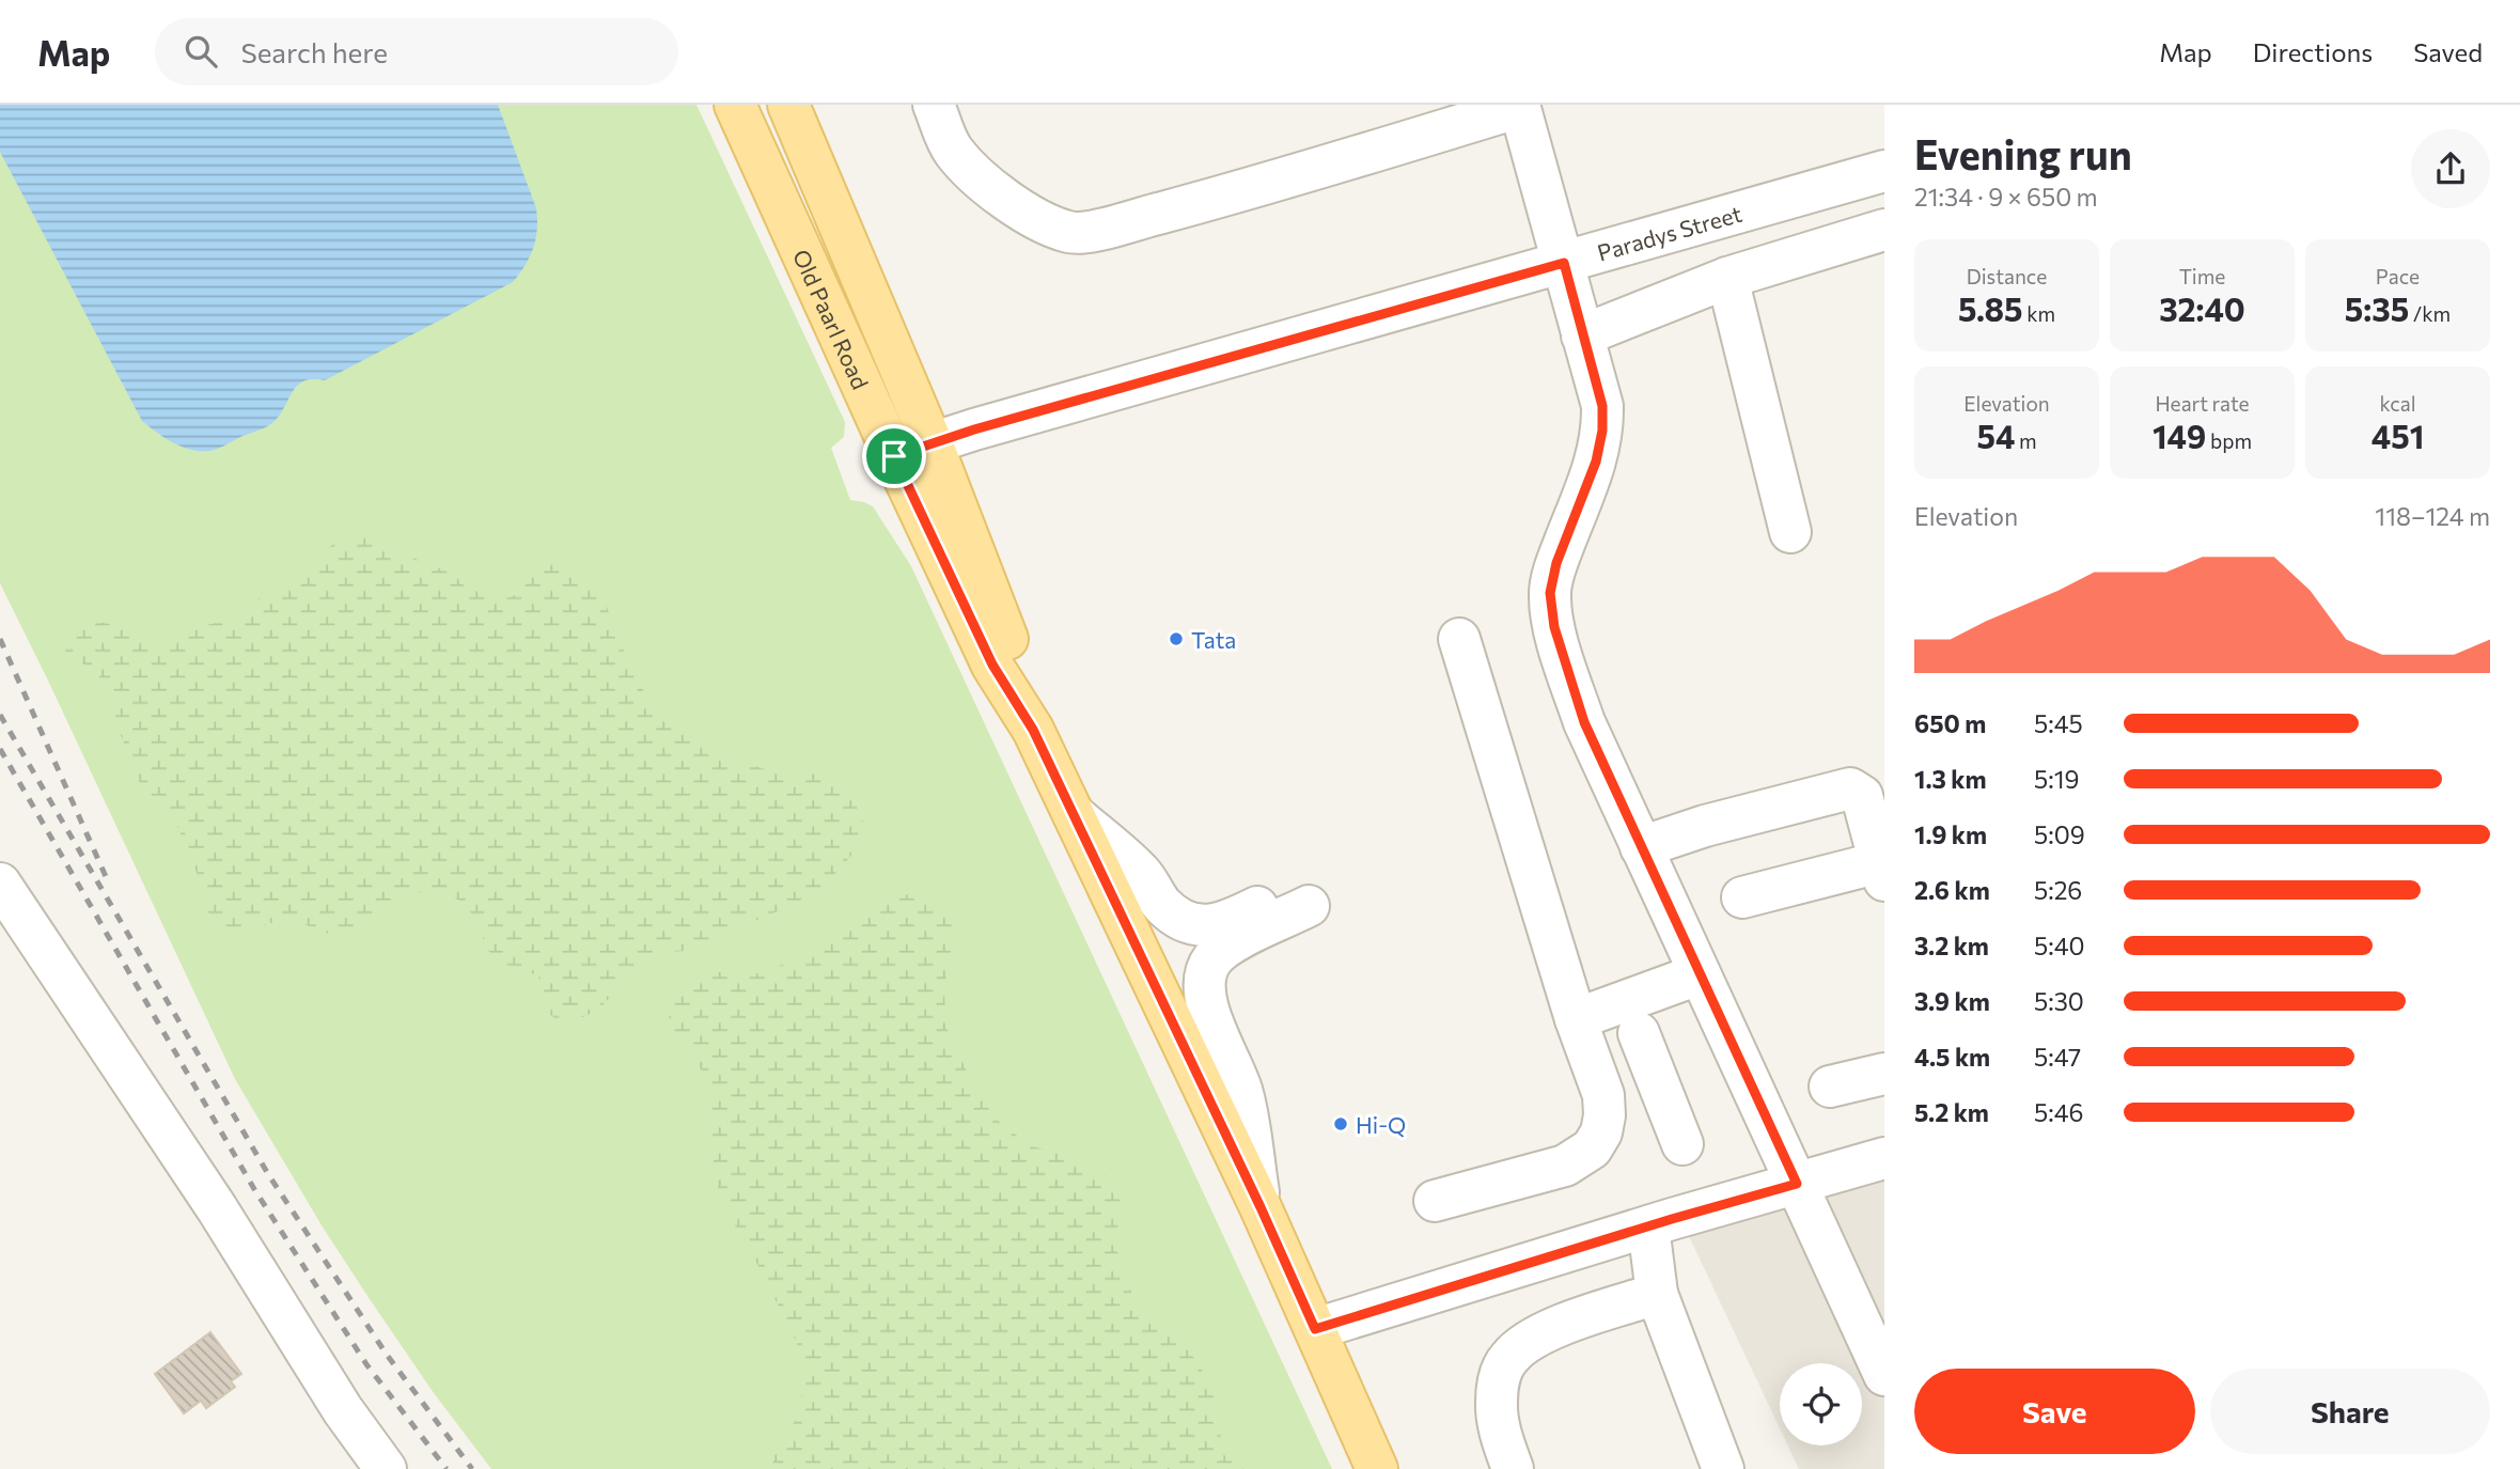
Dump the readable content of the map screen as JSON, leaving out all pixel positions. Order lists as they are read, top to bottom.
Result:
{
  "streets": {
    "main road": ["Old Paarl Road"],
    "street": ["Paradys Street"]
  },
  "crossings": [
    ["Paradys Street", "Old Paarl Road"]
  ],
  "places": ["Tata", "Hi-Q"],
  "page": {
    "header": "Map",
    "search": "Search here",
    "nav": ["Map", "Directions", "Saved"],
    "heading": ["Evening run", "21:34 · 9 × 650 m"],
    "stats": [
      ["Distance", "5.85 km"],
      ["Time", "32:40"],
      ["Pace", "5:35 /km"],
      ["Elevation", "54 m"],
      ["Heart rate", "149 bpm"],
      ["kcal", "451"]
    ],
    "chart": ["Elevation", "118–124 m"],
    "list": [
      {
        "name": "650 m",
        "note": "5:45"
      },
      {
        "name": "1.3 km",
        "note": "5:19"
      },
      {
        "name": "1.9 km",
        "note": "5:09"
      },
      {
        "name": "2.6 km",
        "note": "5:26"
      },
      {
        "name": "3.2 km",
        "note": "5:40"
      },
      {
        "name": "3.9 km",
        "note": "5:30"
      },
      {
        "name": "4.5 km",
        "note": "5:47"
      },
      {
        "name": "5.2 km",
        "note": "5:46"
      }
    ],
    "buttons": ["Save", "Share"]
  }
}
